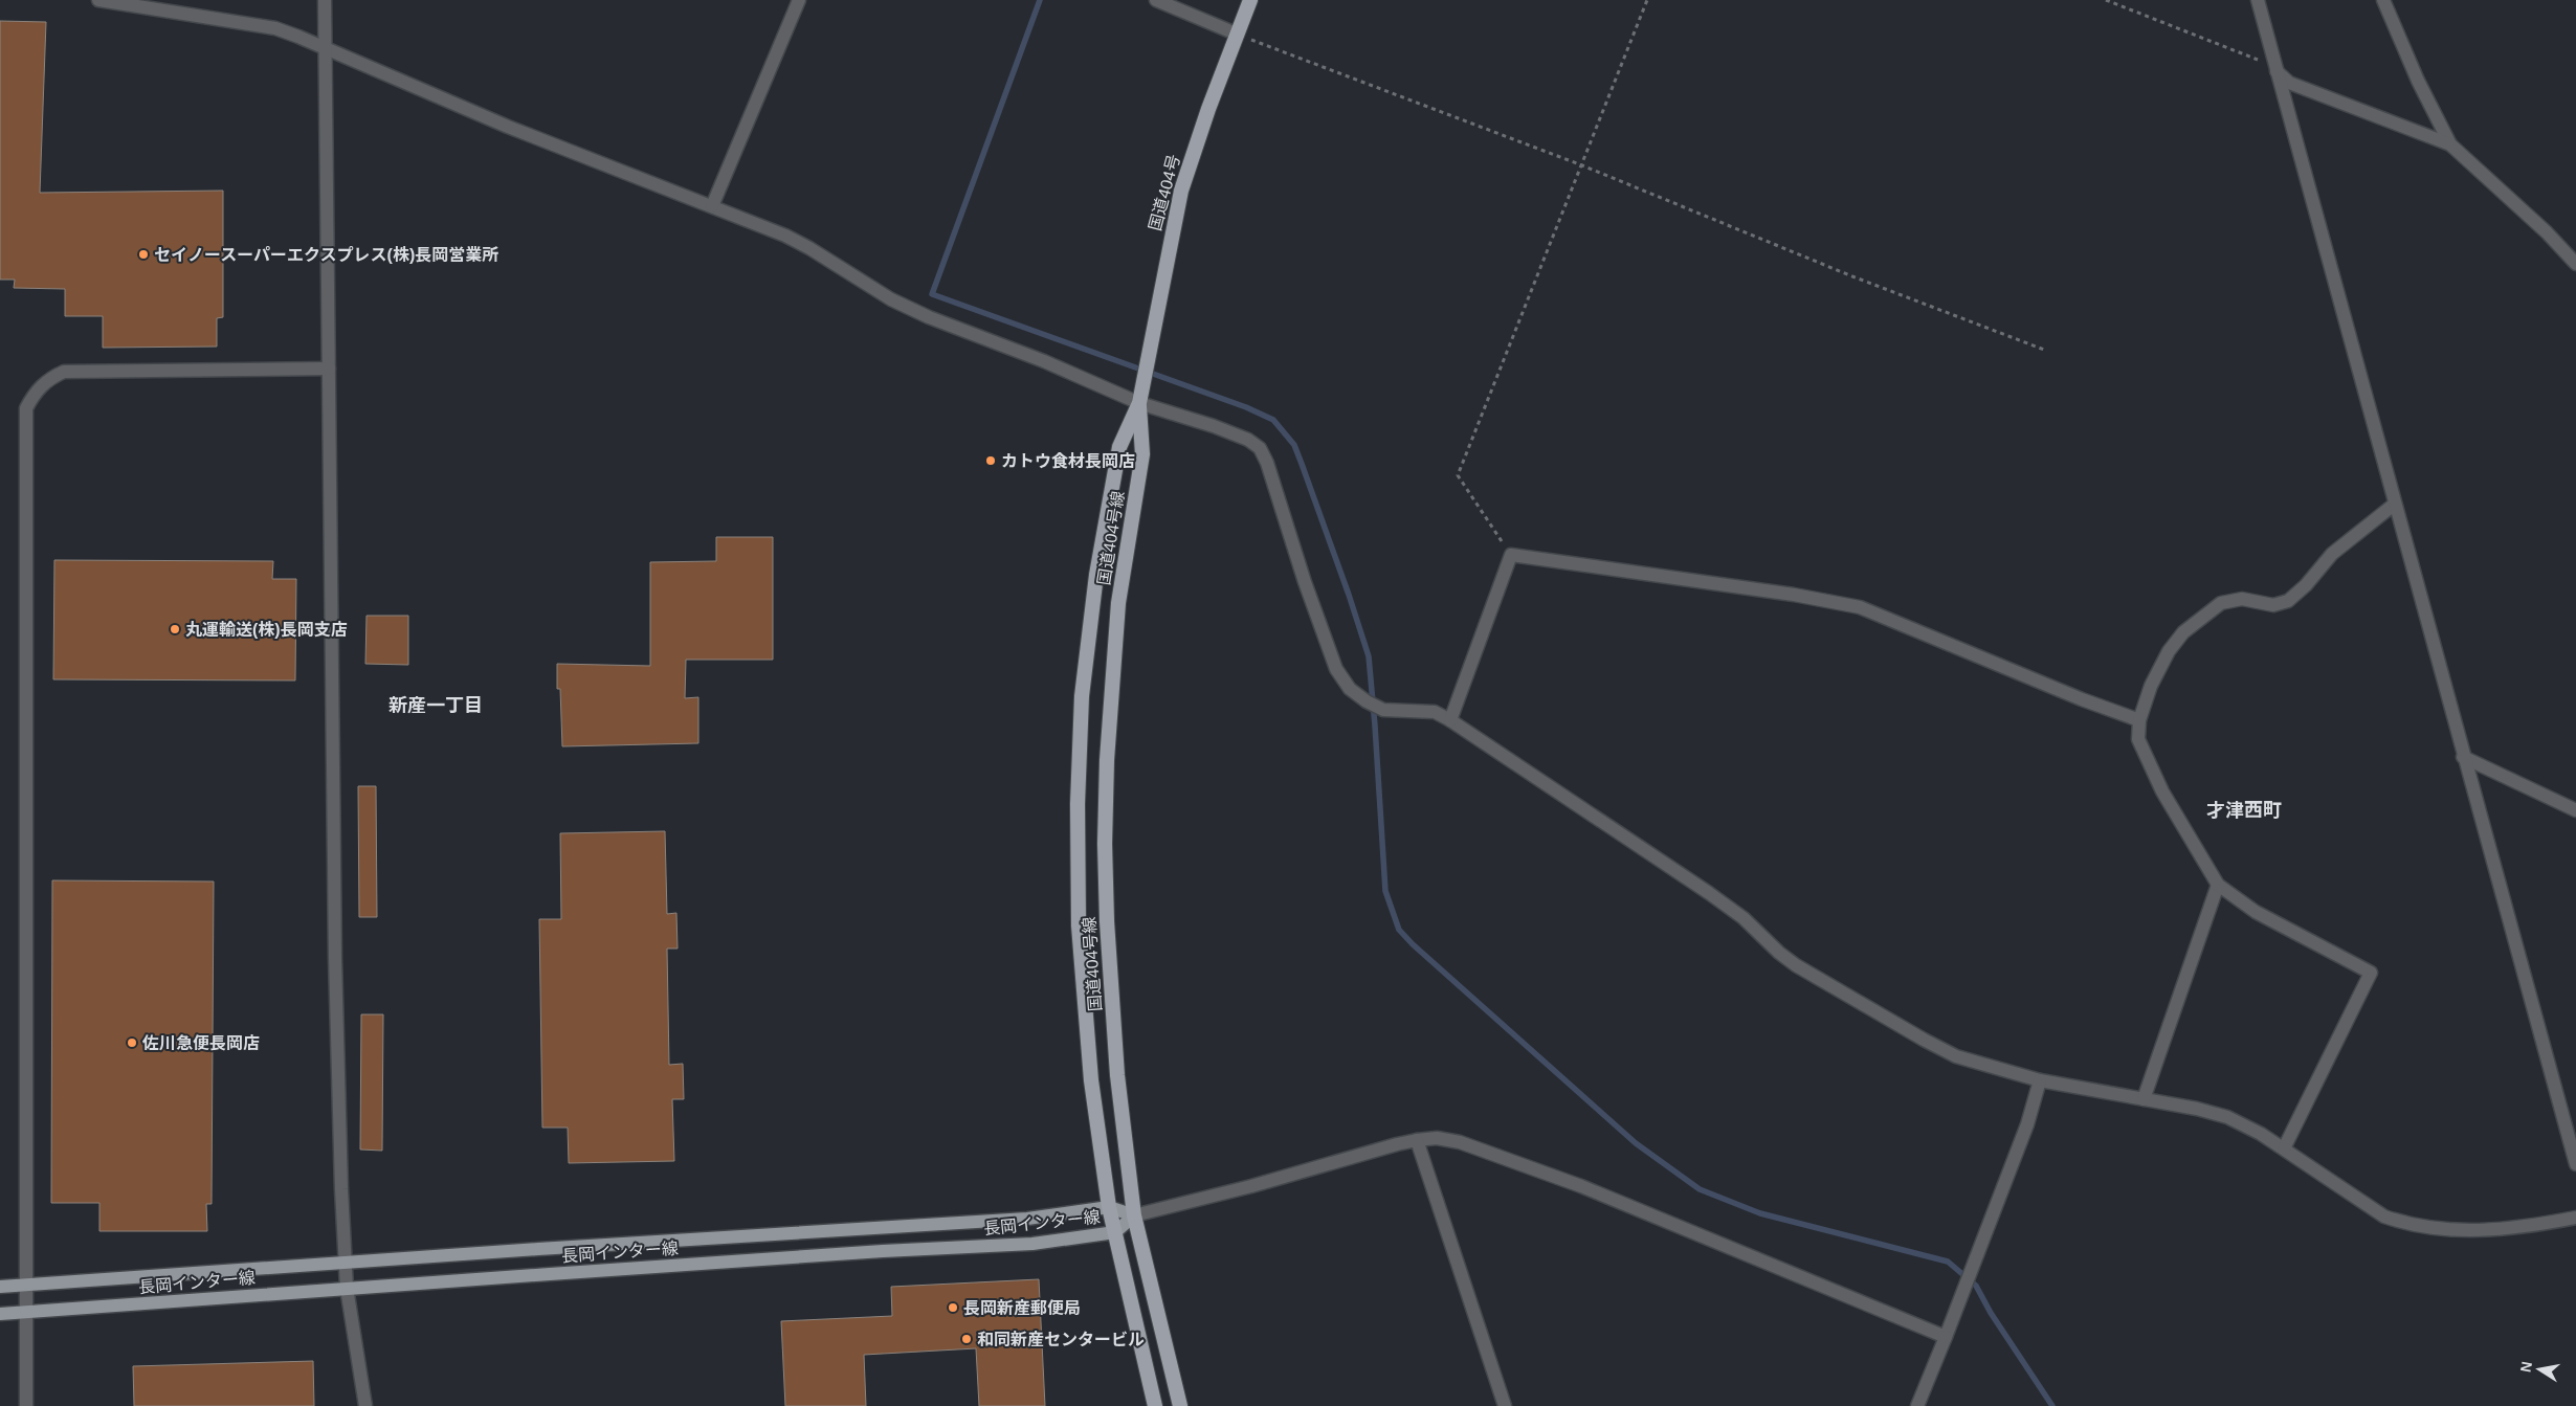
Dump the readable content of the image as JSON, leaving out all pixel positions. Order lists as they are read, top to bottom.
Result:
{
  "streets": {
    "highway": ["国道404号", "国道404号線"],
    "main road": ["長岡インター線"]
  },
  "crossings": [
    ["国道404号", "国道404号線"],
    ["国道404号線", "長岡インター線"]
  ],
  "districts": ["新産一丁目", "才津西町"],
  "places": [
    "セイノースーパーエクスプレス(株)長岡営業所",
    "カトウ食材長岡店",
    "丸運輸送(株)長岡支店",
    "佐川急便長岡店",
    "長岡新産郵便局",
    "和同新産センタービル"
  ],
  "north": "left"
}
